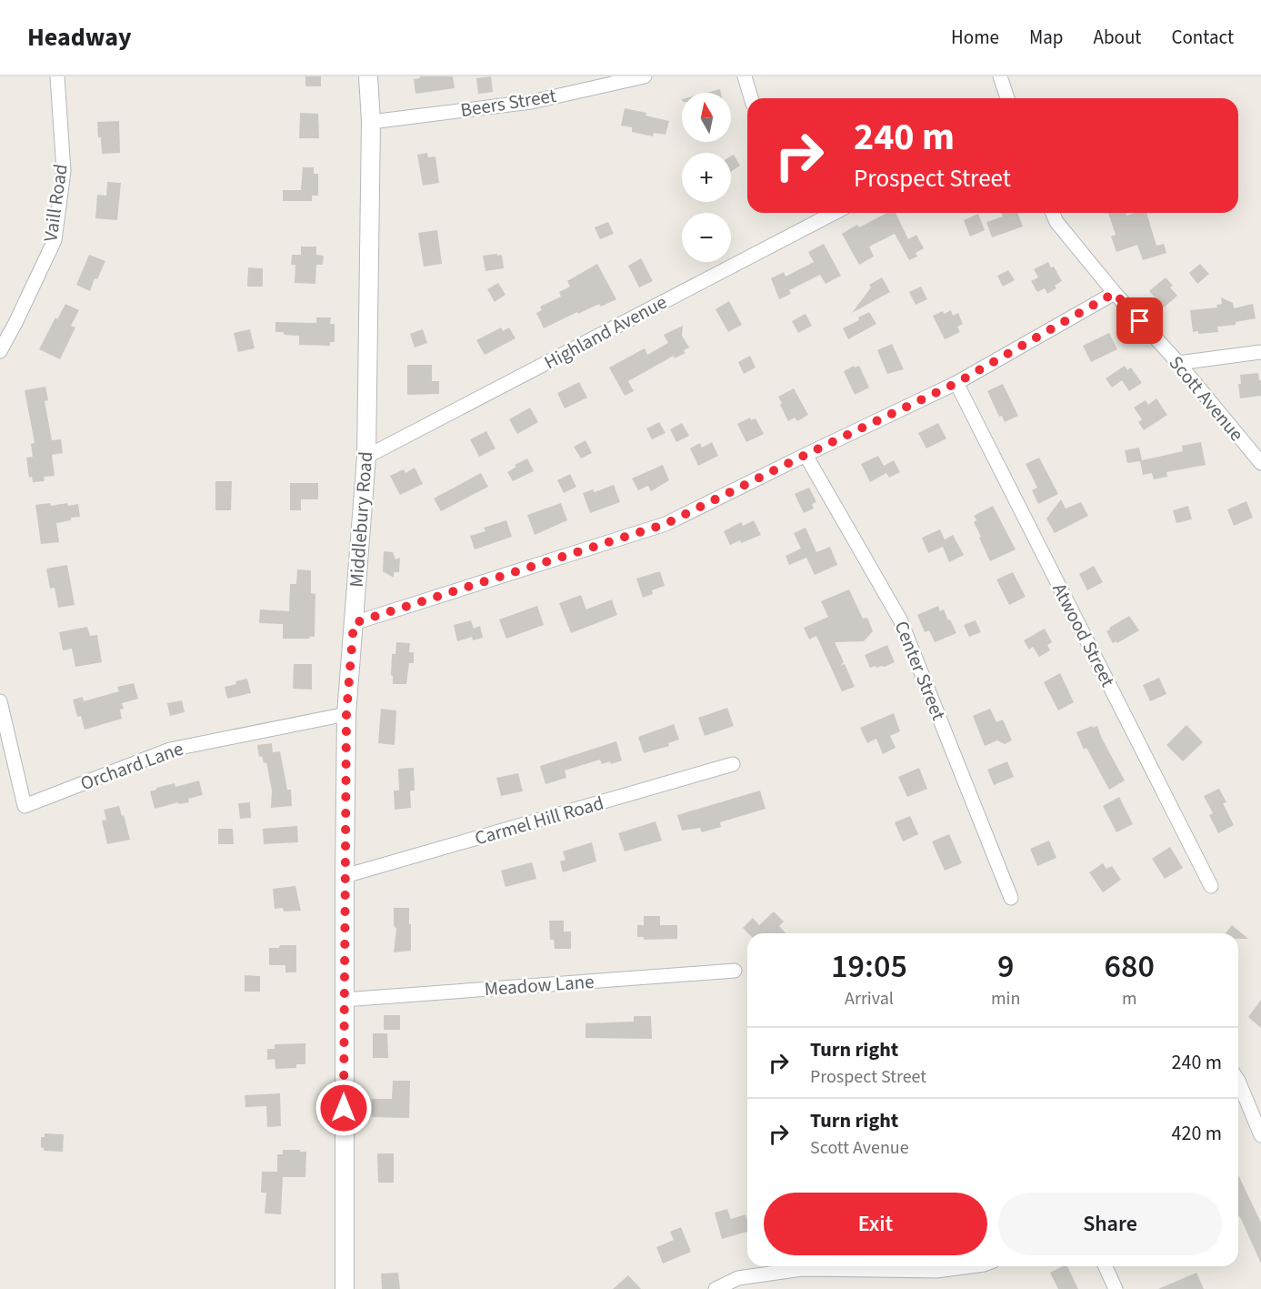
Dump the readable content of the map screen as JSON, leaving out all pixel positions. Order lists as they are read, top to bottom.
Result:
{
  "streets": {
    "street": [
      "Beers Street",
      "Vaill Road",
      "Highland Avenue",
      "Scott Avenue",
      "Middlebury Road",
      "Atwood Street",
      "Center Street",
      "Orchard Lane",
      "Carmel Hill Road",
      "Meadow Lane"
    ]
  },
  "crossings": [
    ["Beers Street", "Middlebury Road"],
    ["Highland Avenue", "Middlebury Road"],
    ["Middlebury Road", "Orchard Lane"],
    ["Middlebury Road", "Carmel Hill Road"],
    ["Middlebury Road", "Meadow Lane"]
  ],
  "north": "top",
  "page": {
    "header": "Headway",
    "nav": [
      "Home",
      "Map",
      "About",
      "Contact"
    ],
    "map_buttons": ["+", "−"],
    "turn": ["240 m", "Prospect Street"],
    "eta": [
      "19:05",
      "Arrival",
      "9",
      "min",
      "680",
      "m"
    ],
    "list": [
      {
        "name": "Turn right",
        "note": "Prospect Street",
        "value": "240 m"
      },
      {
        "name": "Turn right",
        "note": "Scott Avenue",
        "value": "420 m"
      }
    ],
    "buttons": ["Exit", "Share"]
  }
}
